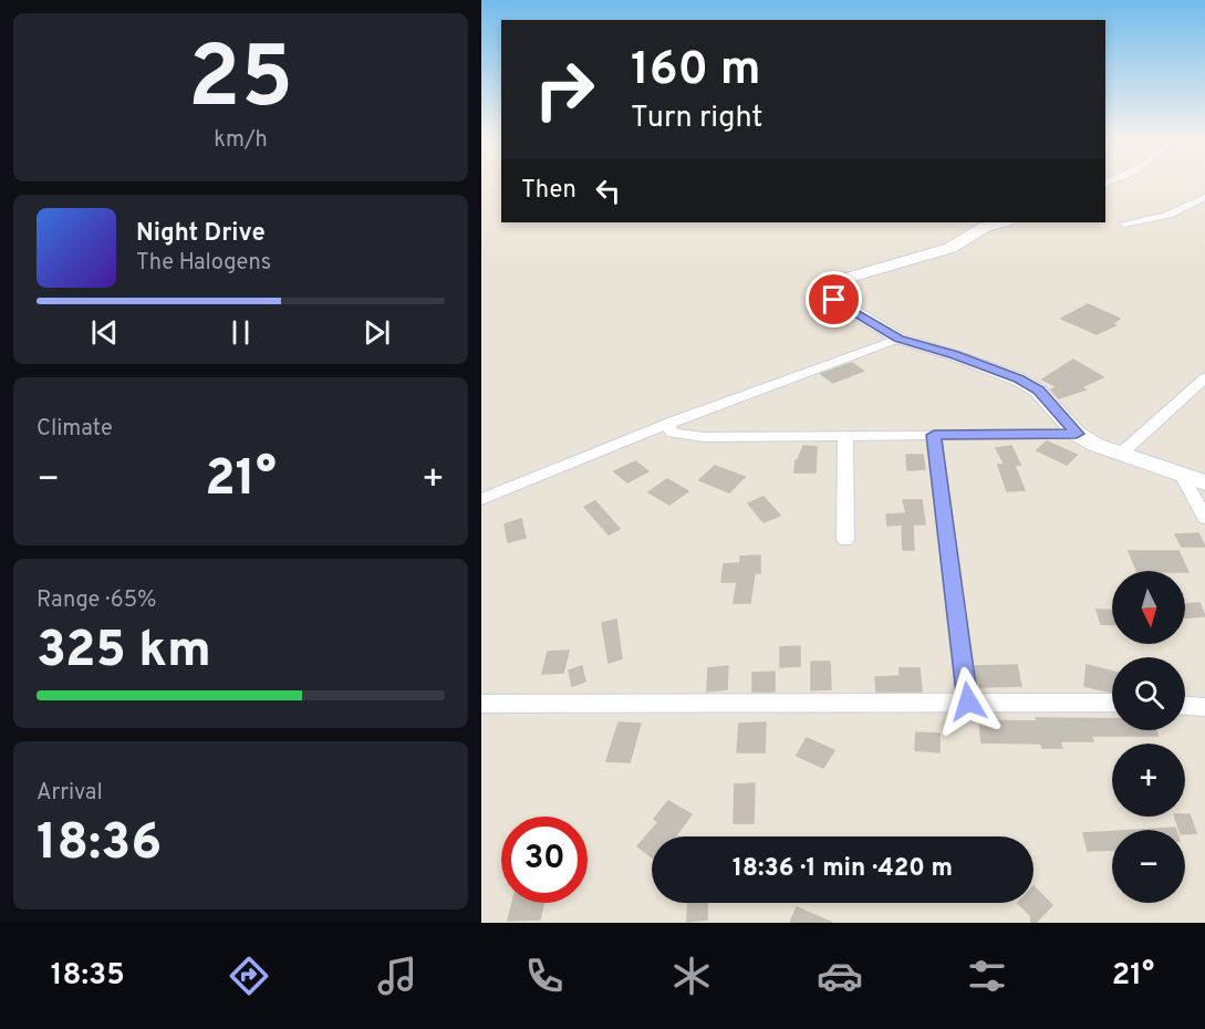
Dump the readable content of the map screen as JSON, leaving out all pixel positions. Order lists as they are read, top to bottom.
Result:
{
  "north": "bottom",
  "page": {
    "tile": [
      ["25", "km/h"],
      "Climate",
      ["Range · 65%", "325 km"],
      ["Arrival", "18:36"]
    ],
    "turn": ["160 m", "Turn right"],
    "then": "Then",
    "song": ["Night Drive", "The Halogens"],
    "heat": ["−", "21°", "+"],
    "map_buttons": ["+", "−"],
    "limit": "30",
    "trip": "18:36 · 1 min · 420 m",
    "tabs": ["18:35", "21°"]
  }
}
